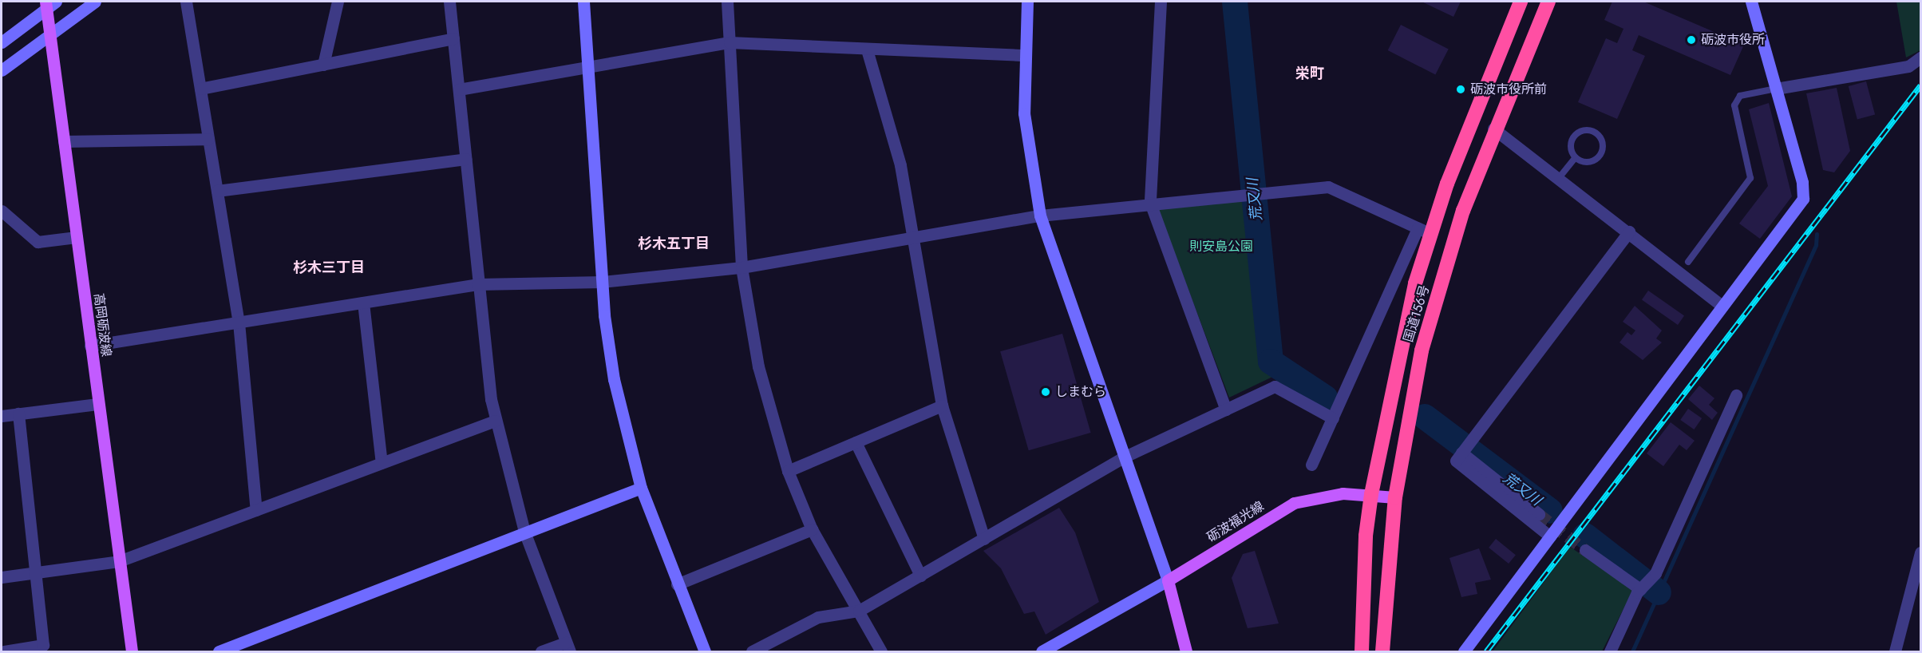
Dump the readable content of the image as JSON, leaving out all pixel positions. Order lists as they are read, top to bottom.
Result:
{
  "streets": {
    "highway": ["国道156号"],
    "main road": ["高岡砺波線", "砺波福光線"]
  },
  "crossings": [
    ["国道156号", "砺波福光線"]
  ],
  "districts": ["栄町", "杉木五丁目", "杉木三丁目"],
  "water": ["荒又川"],
  "parks": ["則安島公園"],
  "places": ["砺波市役所", "砺波市役所前", "しまむら"]
}
